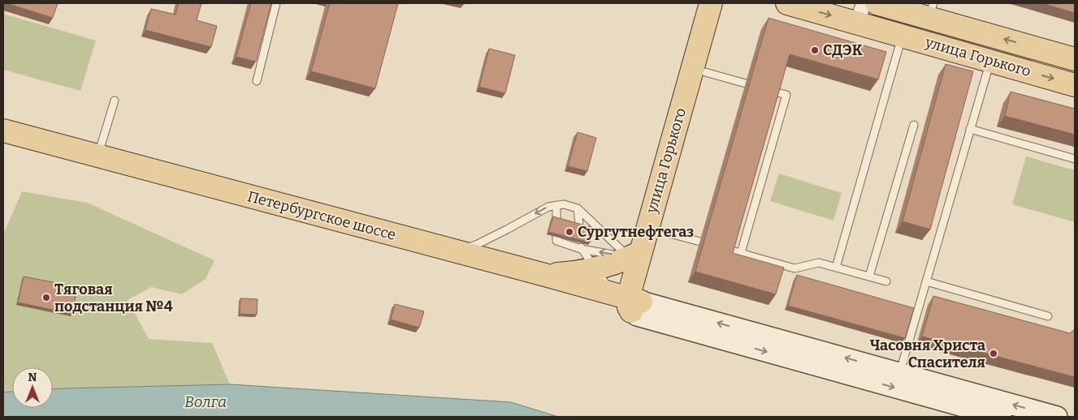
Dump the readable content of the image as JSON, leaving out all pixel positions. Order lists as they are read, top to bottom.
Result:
{
  "streets": {
    "main road": ["улица Горького", "Петербургское шоссе"]
  },
  "crossings": [
    ["улица Горького", "Петербургское шоссе"]
  ],
  "water": ["Волга"],
  "places": [
    "СДЭК",
    "Сургутнефтегаз",
    "Тяговая подстанция №4",
    "Часовня Христа Спасителя"
  ],
  "north": "top"
}
